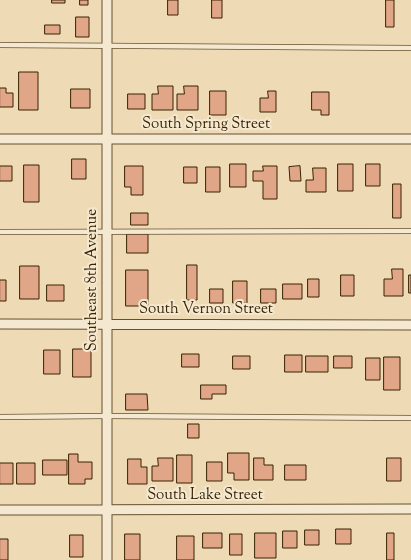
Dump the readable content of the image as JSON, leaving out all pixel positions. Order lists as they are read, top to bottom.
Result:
{
  "streets": {
    "street": [
      "South Spring Street",
      "Southeast 8th Avenue",
      "South Vernon Street",
      "South Lake Street"
    ]
  },
  "crossings": [
    ["South Spring Street", "Southeast 8th Avenue"],
    ["Southeast 8th Avenue", "South Vernon Street"],
    ["Southeast 8th Avenue", "South Lake Street"]
  ]
}
